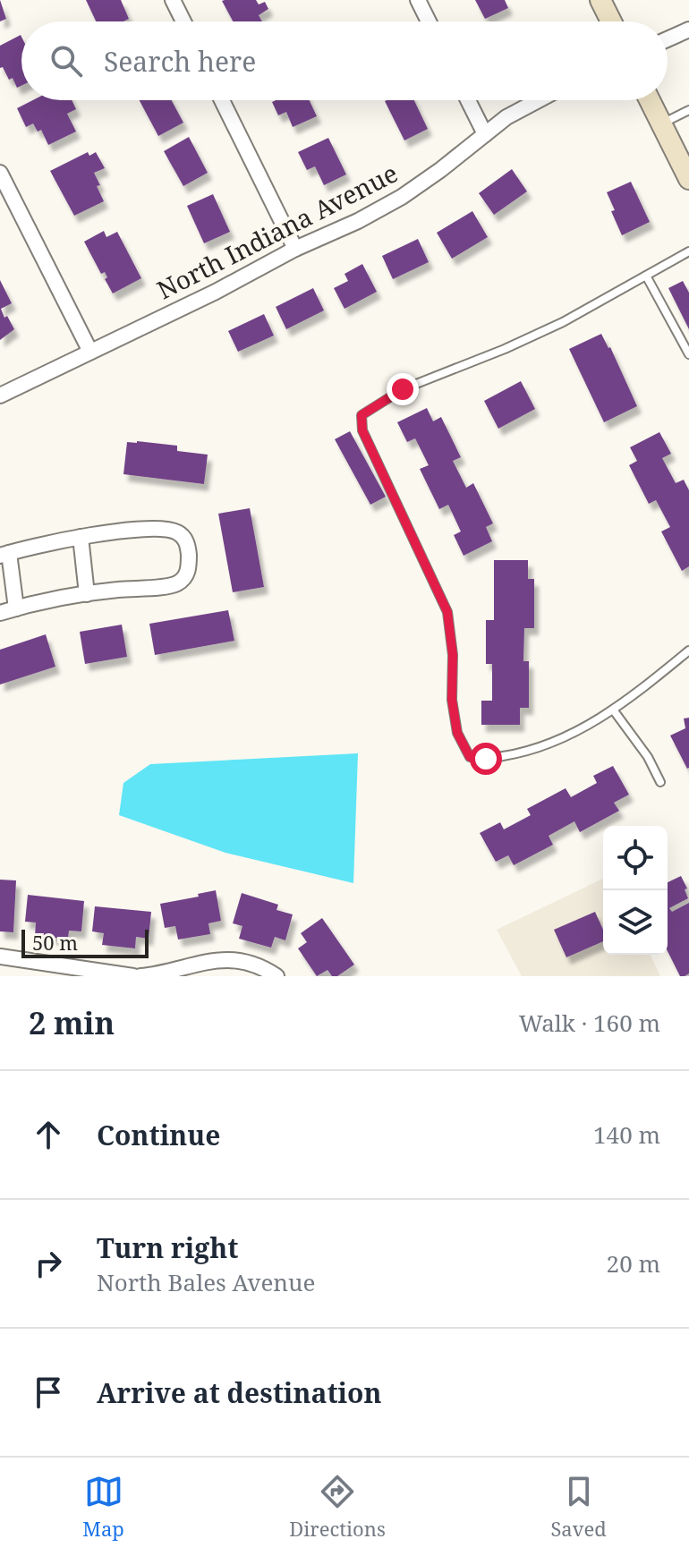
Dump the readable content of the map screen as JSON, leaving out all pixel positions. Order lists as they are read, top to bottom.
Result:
{
  "streets": {
    "street": ["North Indiana Avenue"]
  },
  "scale_bar": "50 m",
  "page": {
    "search": "Search here",
    "scale": "50 m",
    "heading": ["2 min", "Walk · 160 m"],
    "list": [
      ["Continue", "140 m"],
      ["Turn right", "North Bales Avenue", "20 m"],
      "Arrive at destination"
    ],
    "nav": ["Map", "Directions", "Saved"]
  }
}
